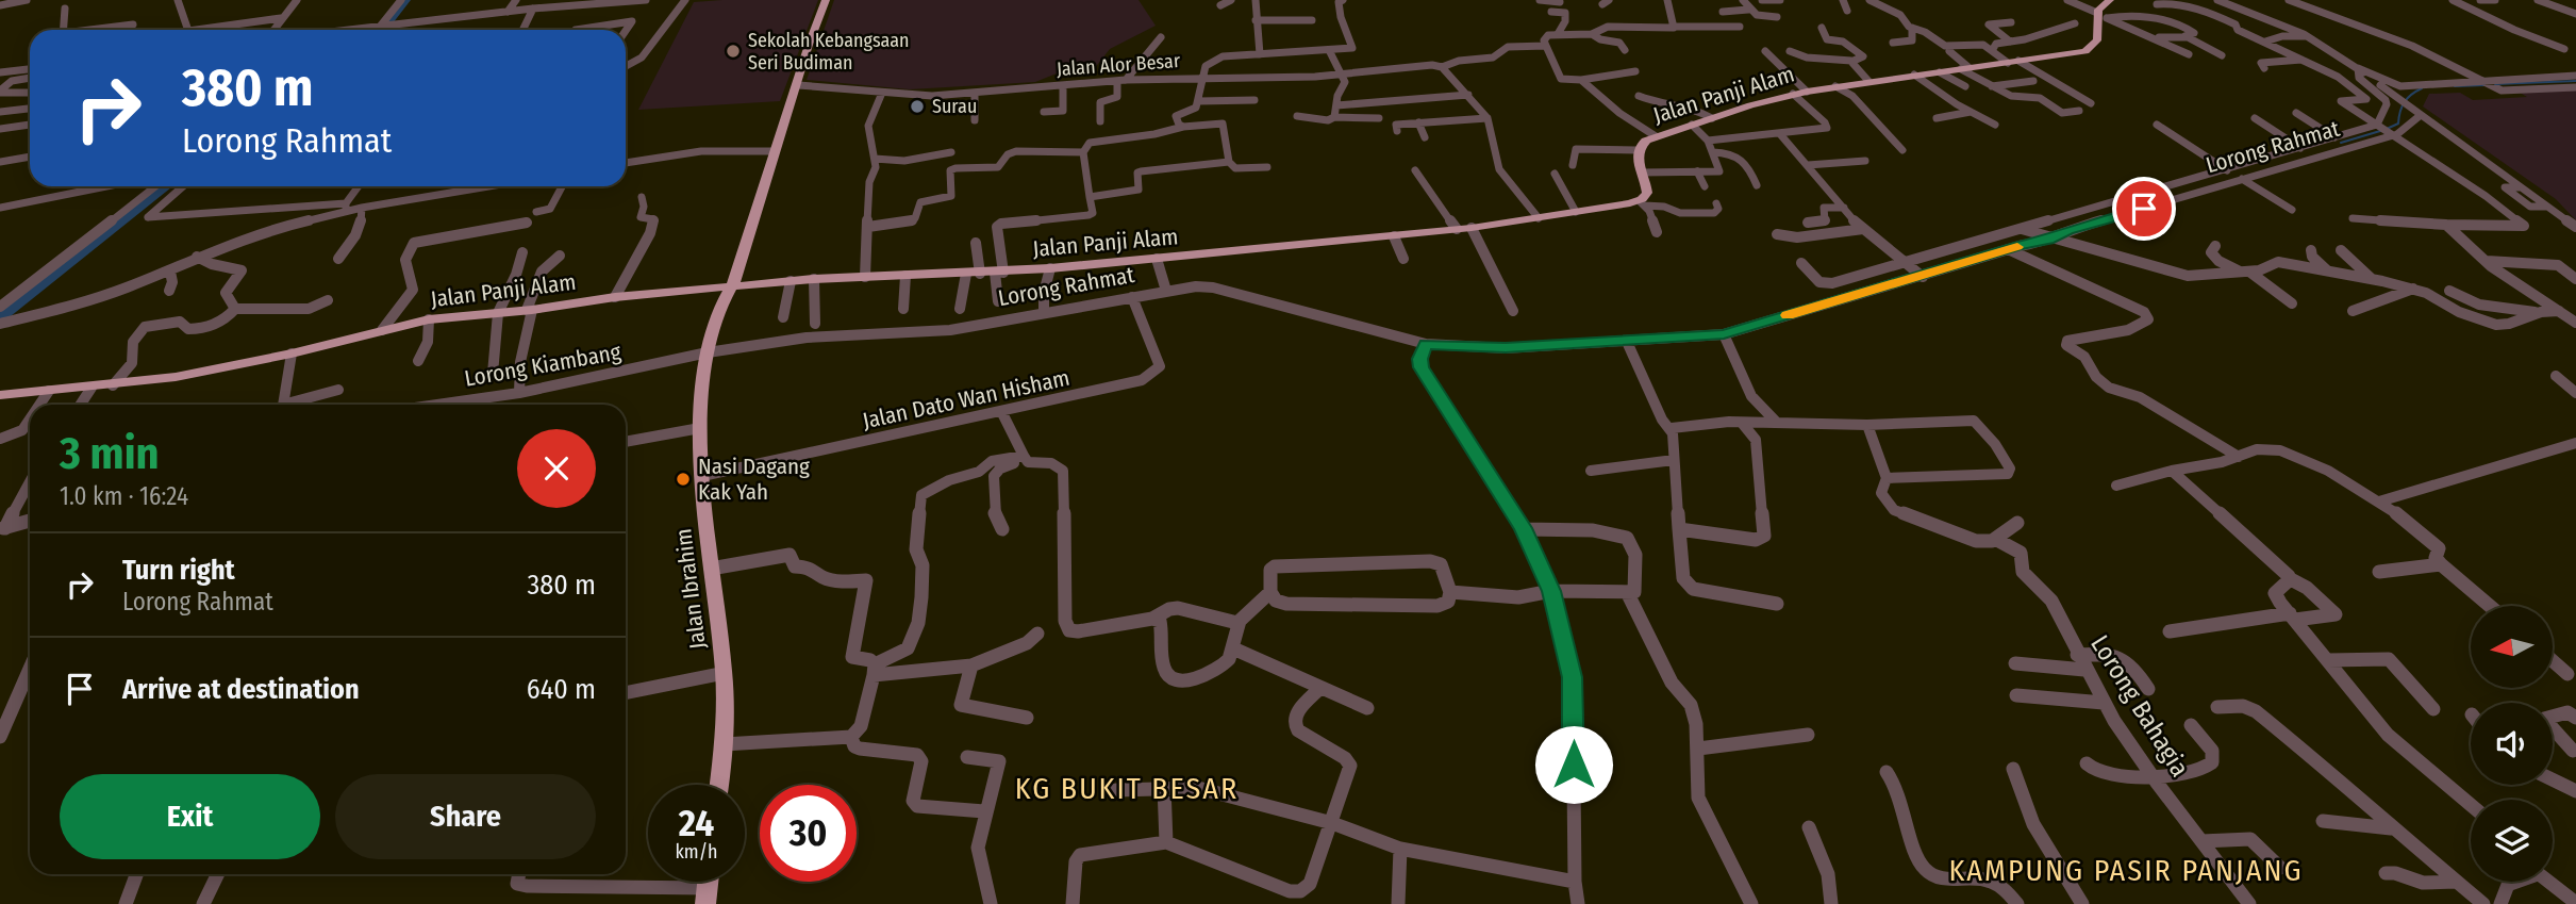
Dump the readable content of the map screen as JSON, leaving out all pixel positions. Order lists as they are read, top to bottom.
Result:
{
  "streets": {
    "main road": ["Jalan Panji Alam", "Jalan Ibrahim"],
    "street": [
      "Jalan Alor Besar",
      "Lorong Rahmat",
      "Lorong Kiambang",
      "Jalan Dato Wan Hisham",
      "Lorong Bahagia"
    ]
  },
  "crossings": [
    ["Jalan Alor Besar", "Jalan Ibrahim"],
    ["Jalan Panji Alam", "Jalan Ibrahim"],
    ["Lorong Rahmat", "Lorong Kiambang"],
    ["Lorong Rahmat", "Jalan Dato Wan Hisham"],
    ["Lorong Rahmat", "Jalan Ibrahim"],
    ["Lorong Kiambang", "Jalan Ibrahim"],
    ["Jalan Dato Wan Hisham", "Jalan Ibrahim"]
  ],
  "districts": ["KG BUKIT BESAR", "KAMPUNG PASIR PANJANG"],
  "places": ["Sekolah Kebangsaan Seri Budiman", "Surau", "Nasi Dagang Kak Yah"],
  "north": "left",
  "page": {
    "turn": ["380 m", "Lorong Rahmat"],
    "heading": ["3 min", "1.0 km · 16:24"],
    "list": [
      {
        "name": "Turn right",
        "note": "Lorong Rahmat",
        "value": "380 m"
      },
      {
        "name": "Arrive at destination",
        "value": "640 m"
      }
    ],
    "buttons": ["Exit", "Share"],
    "speed": "24 km/h",
    "limit": "30"
  }
}
